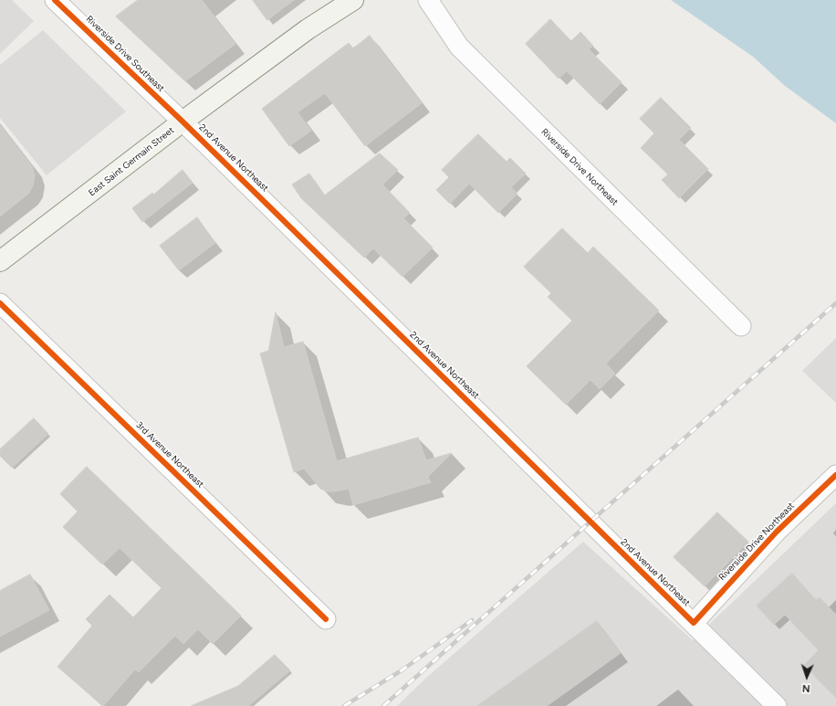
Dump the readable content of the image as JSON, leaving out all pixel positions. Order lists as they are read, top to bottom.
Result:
{
  "streets": {
    "main road": ["East Saint Germain Street"],
    "street": [
      "Riverside Drive Southeast",
      "2nd Avenue Northeast",
      "Riverside Drive Northeast",
      "3rd Avenue Northeast"
    ]
  },
  "crossings": [
    ["Riverside Drive Southeast", "2nd Avenue Northeast"],
    ["Riverside Drive Southeast", "East Saint Germain Street"],
    ["2nd Avenue Northeast", "East Saint Germain Street"],
    ["2nd Avenue Northeast", "Riverside Drive Northeast"]
  ],
  "north": "bottom"
}
